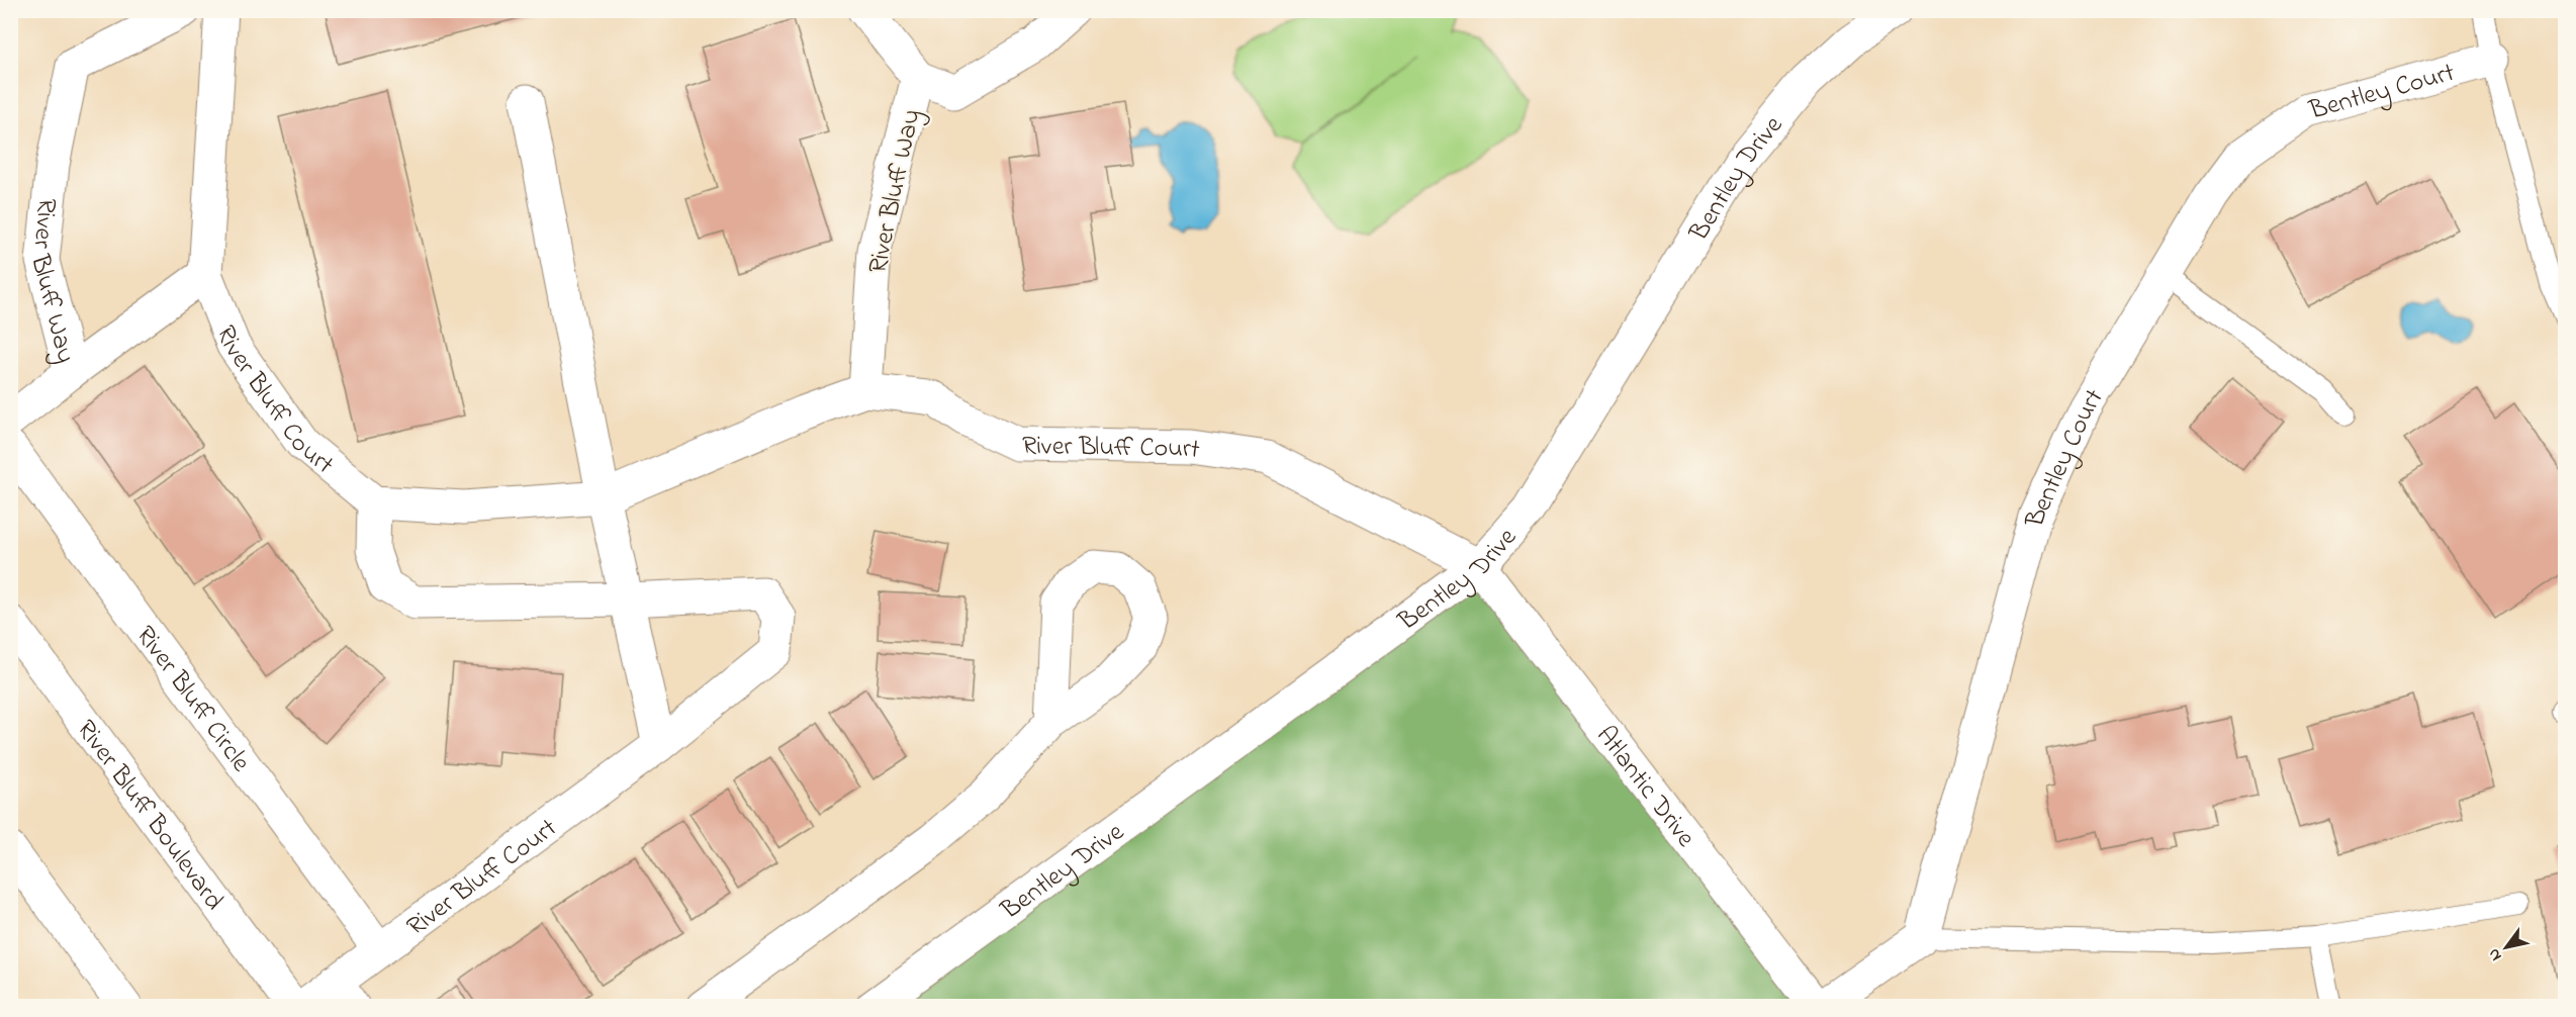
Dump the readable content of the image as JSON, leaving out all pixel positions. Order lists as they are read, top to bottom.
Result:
{
  "streets": {
    "street": [
      "Bentley Court",
      "Bentley Drive",
      "River Bluff Way",
      "River Bluff Court",
      "River Bluff Circle",
      "Atlantic Drive",
      "River Bluff Boulevard"
    ]
  },
  "crossings": [
    ["Bentley Drive", "River Bluff Court"],
    ["Bentley Drive", "Atlantic Drive"],
    ["River Bluff Way", "River Bluff Court"],
    ["River Bluff Court", "River Bluff Circle"],
    ["River Bluff Court", "Atlantic Drive"]
  ],
  "north": "bottom left"
}
